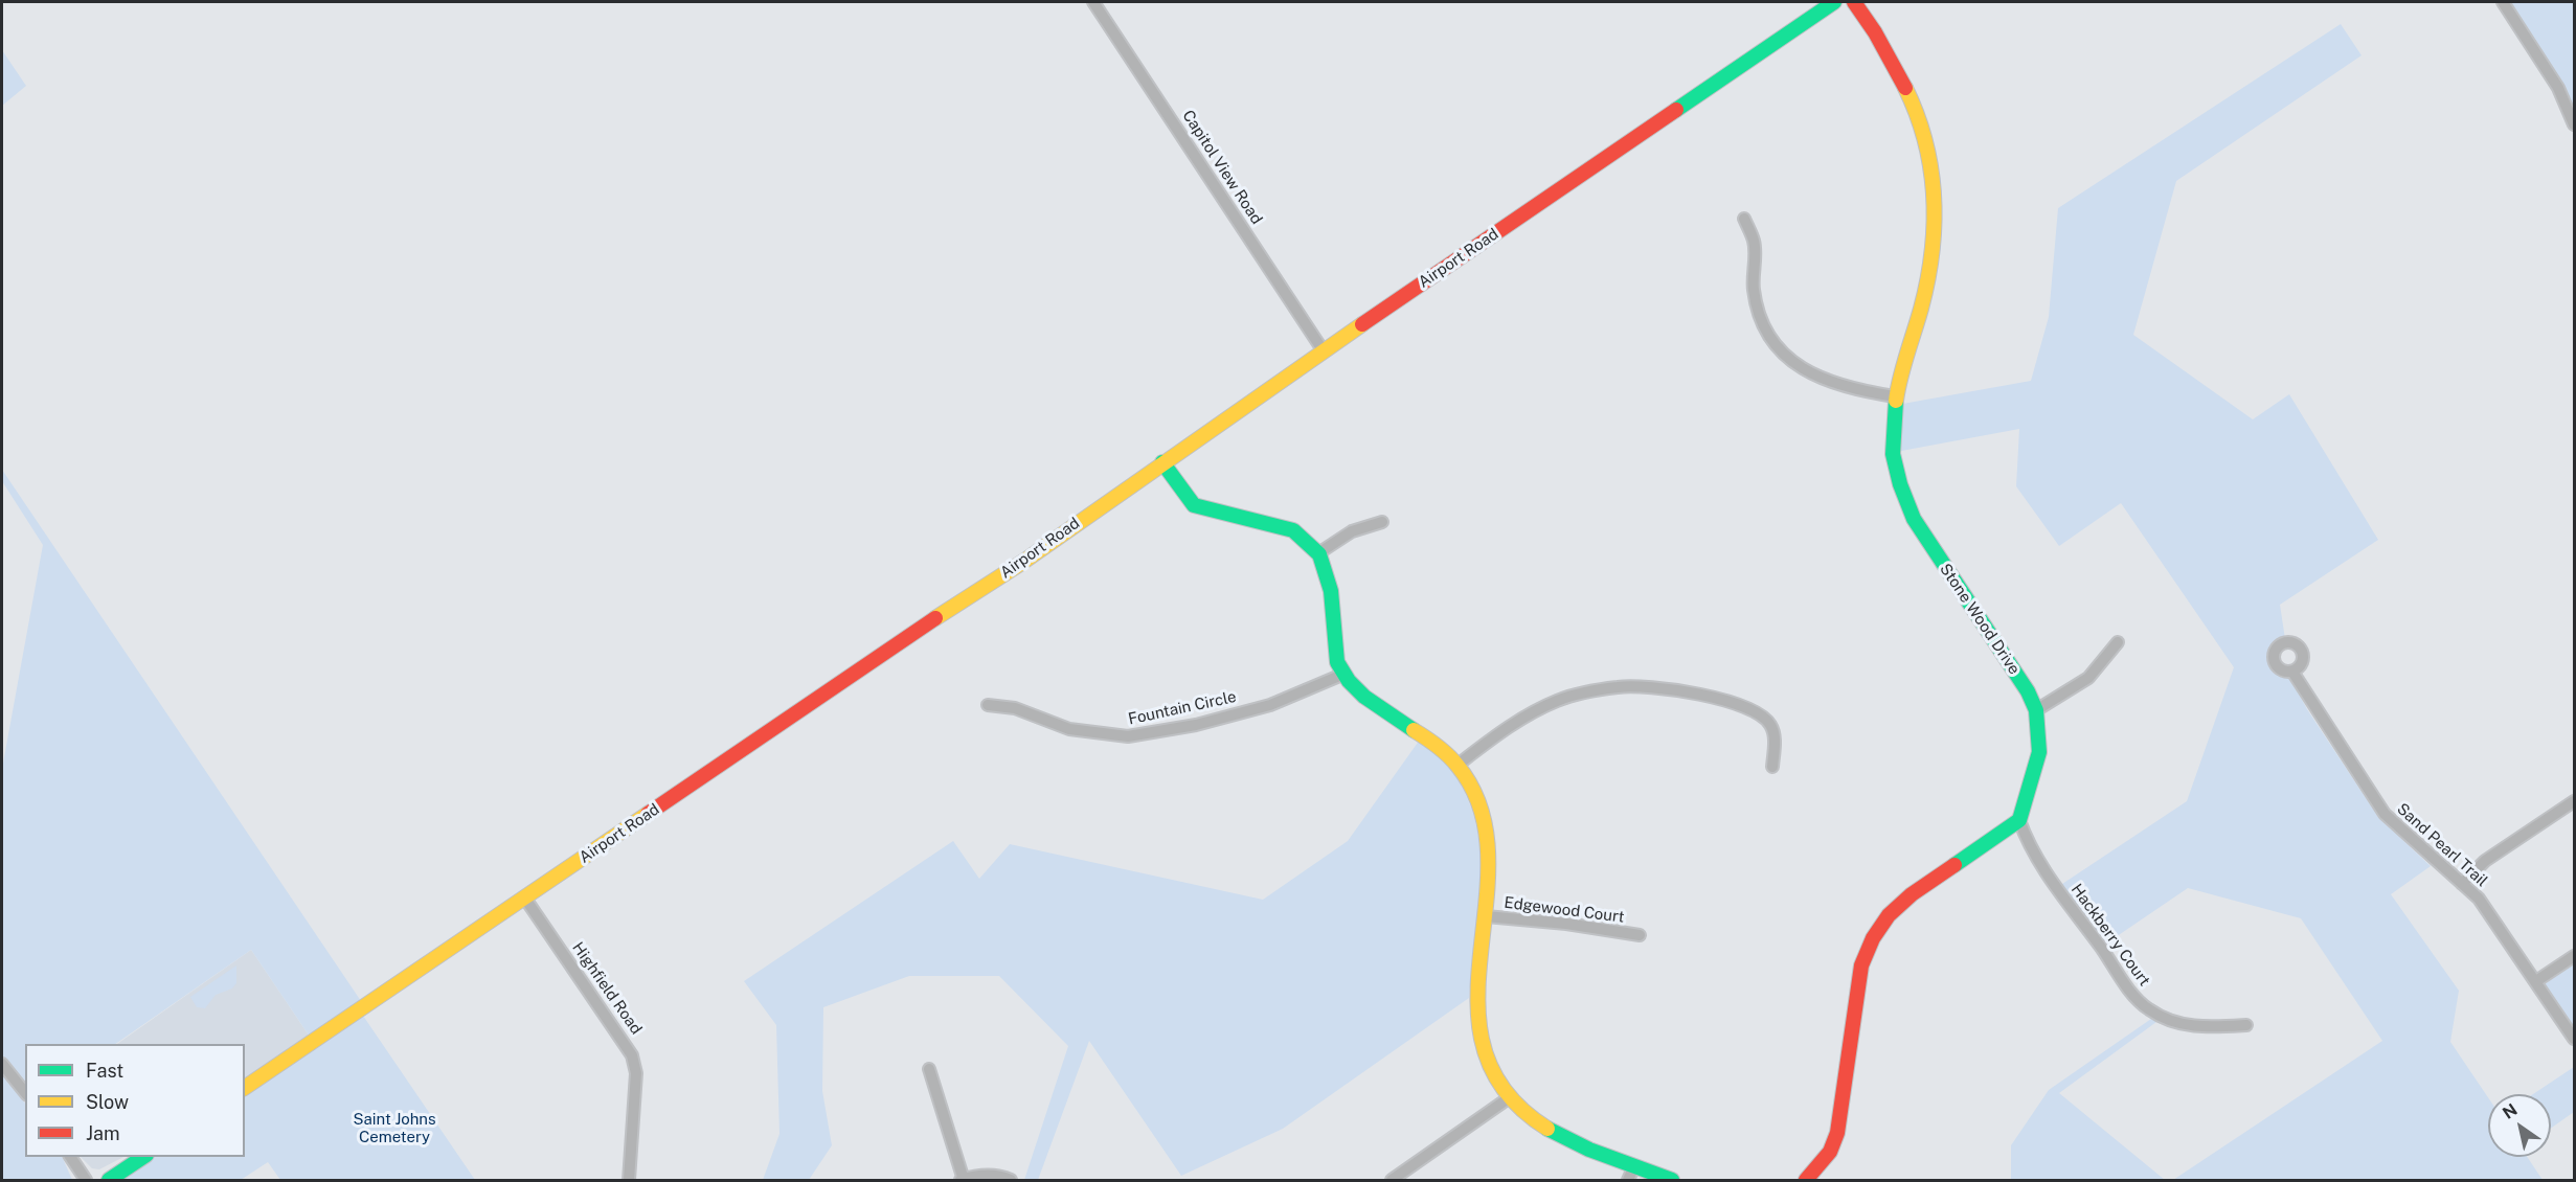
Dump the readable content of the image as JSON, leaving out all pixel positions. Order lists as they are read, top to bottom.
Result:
{
  "streets": {
    "street": [
      "Capitol View Road",
      "Airport Road",
      "Stone Wood Drive",
      "Fountain Circle",
      "Sand Pearl Trail",
      "Edgewood Court",
      "Hackberry Court",
      "Highfield Road"
    ]
  },
  "crossings": [
    ["Capitol View Road", "Airport Road"],
    ["Airport Road", "Highfield Road"],
    ["Stone Wood Drive", "Hackberry Court"]
  ],
  "parks": ["Saint Johns Cemetery"],
  "legend": ["Fast", "Slow", "Jam"],
  "north": "top left"
}
